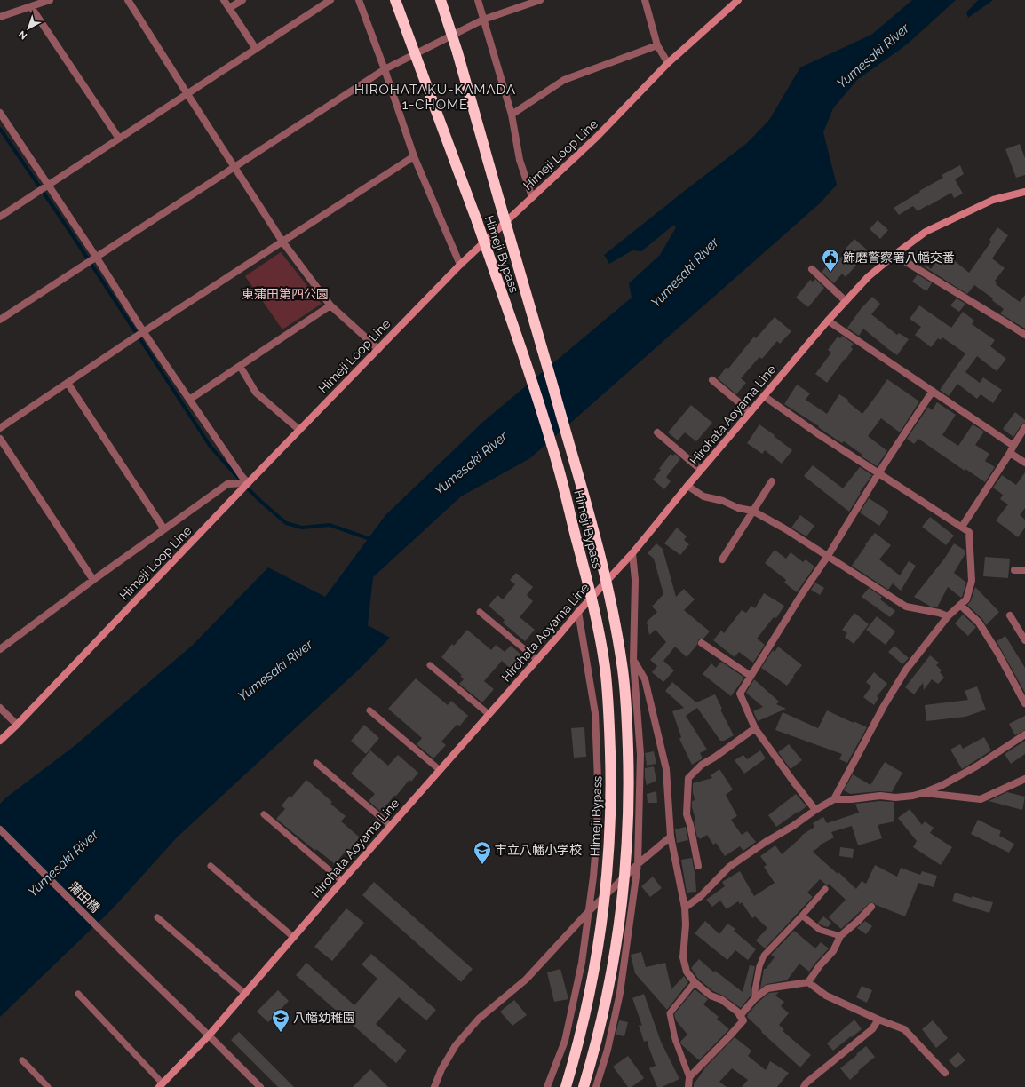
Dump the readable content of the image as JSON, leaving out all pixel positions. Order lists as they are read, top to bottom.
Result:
{
  "streets": {
    "highway": ["Himeji Bypass"],
    "main road": ["Himeji Loop Line", "Hirohata Aoyama Line"],
    "street": ["蒲田橋"]
  },
  "crossings": [
    ["Hirohata Aoyama Line", "蒲田橋"]
  ],
  "districts": ["HIROHATAKU-KAMADA 1-CHOME"],
  "water": ["Yumesaki River"],
  "parks": ["東蒲田第四公園"],
  "places": {
    "public building": ["飾磨警察署八幡交番"],
    "school or university": ["市立八幡小学校", "八幡幼稚園"]
  },
  "north": "bottom left"
}
